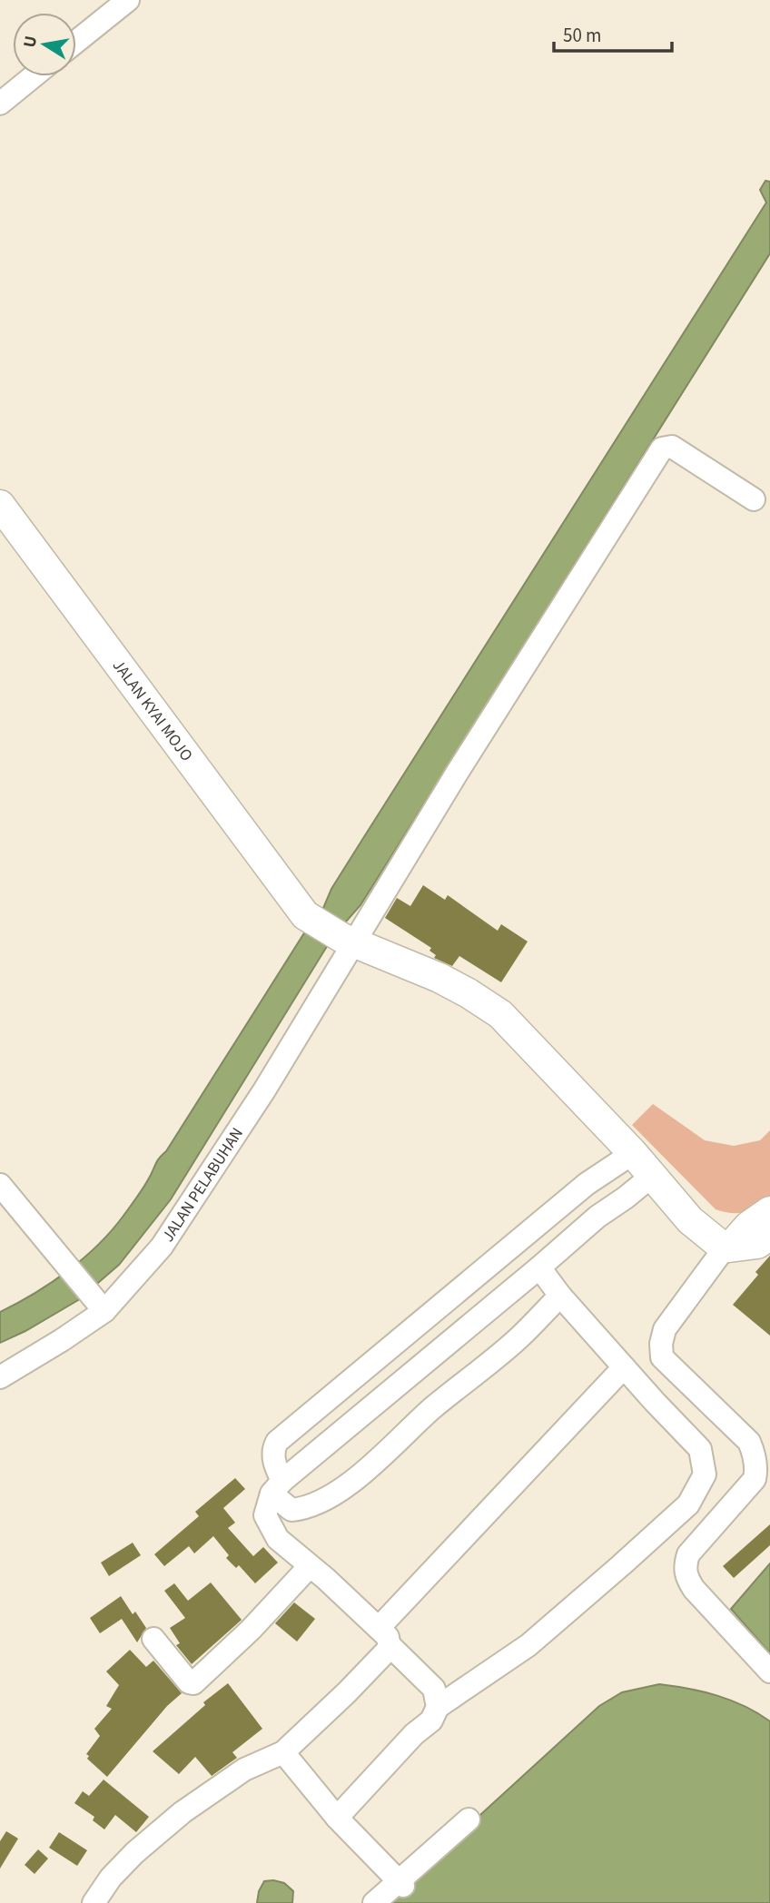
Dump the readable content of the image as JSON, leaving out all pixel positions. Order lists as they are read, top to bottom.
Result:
{
  "streets": {
    "main road": ["JALAN KYAI MOJO"],
    "street": ["JALAN PELABUHAN"]
  },
  "crossings": [
    ["JALAN KYAI MOJO", "JALAN PELABUHAN"]
  ],
  "scale_bar": "50 m",
  "north": "left"
}
